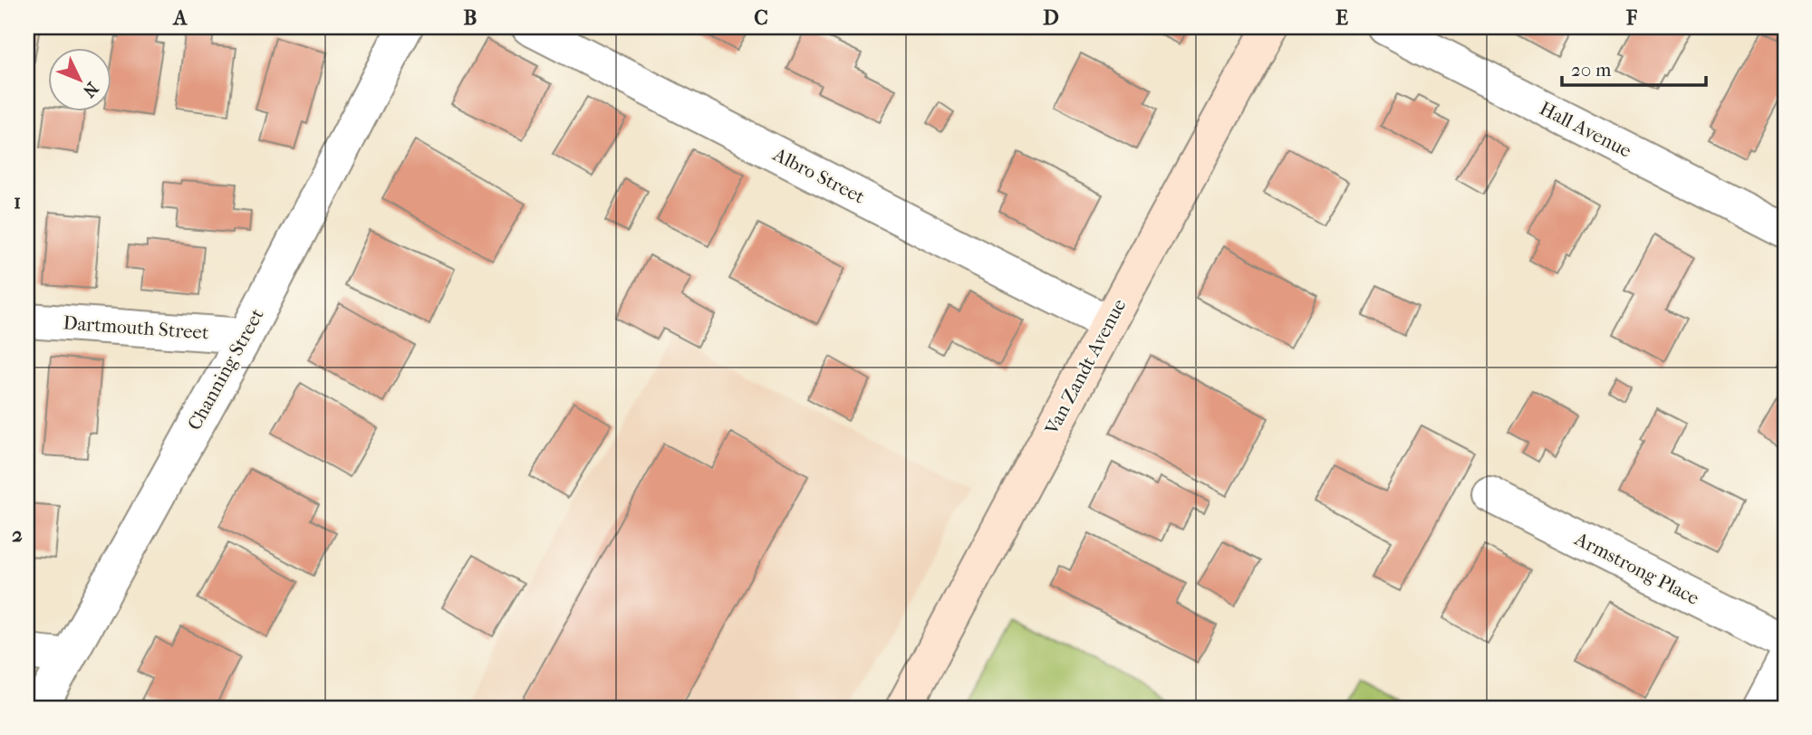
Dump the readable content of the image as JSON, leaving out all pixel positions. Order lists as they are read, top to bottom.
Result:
{
  "streets": {
    "street": [
      "Hall Avenue",
      "Albro Street",
      "Dartmouth Street",
      "Van Zandt Avenue",
      "Channing Street",
      "Armstrong Place"
    ]
  },
  "crossings": [
    ["Albro Street", "Van Zandt Avenue"],
    ["Dartmouth Street", "Channing Street"]
  ],
  "scale_bar": "20 m",
  "north": "bottom right",
  "grid": {
    "columns": [
      "A",
      "B",
      "C",
      "D",
      "E",
      "F"
    ],
    "rows": ["1", "2"]
  }
}
